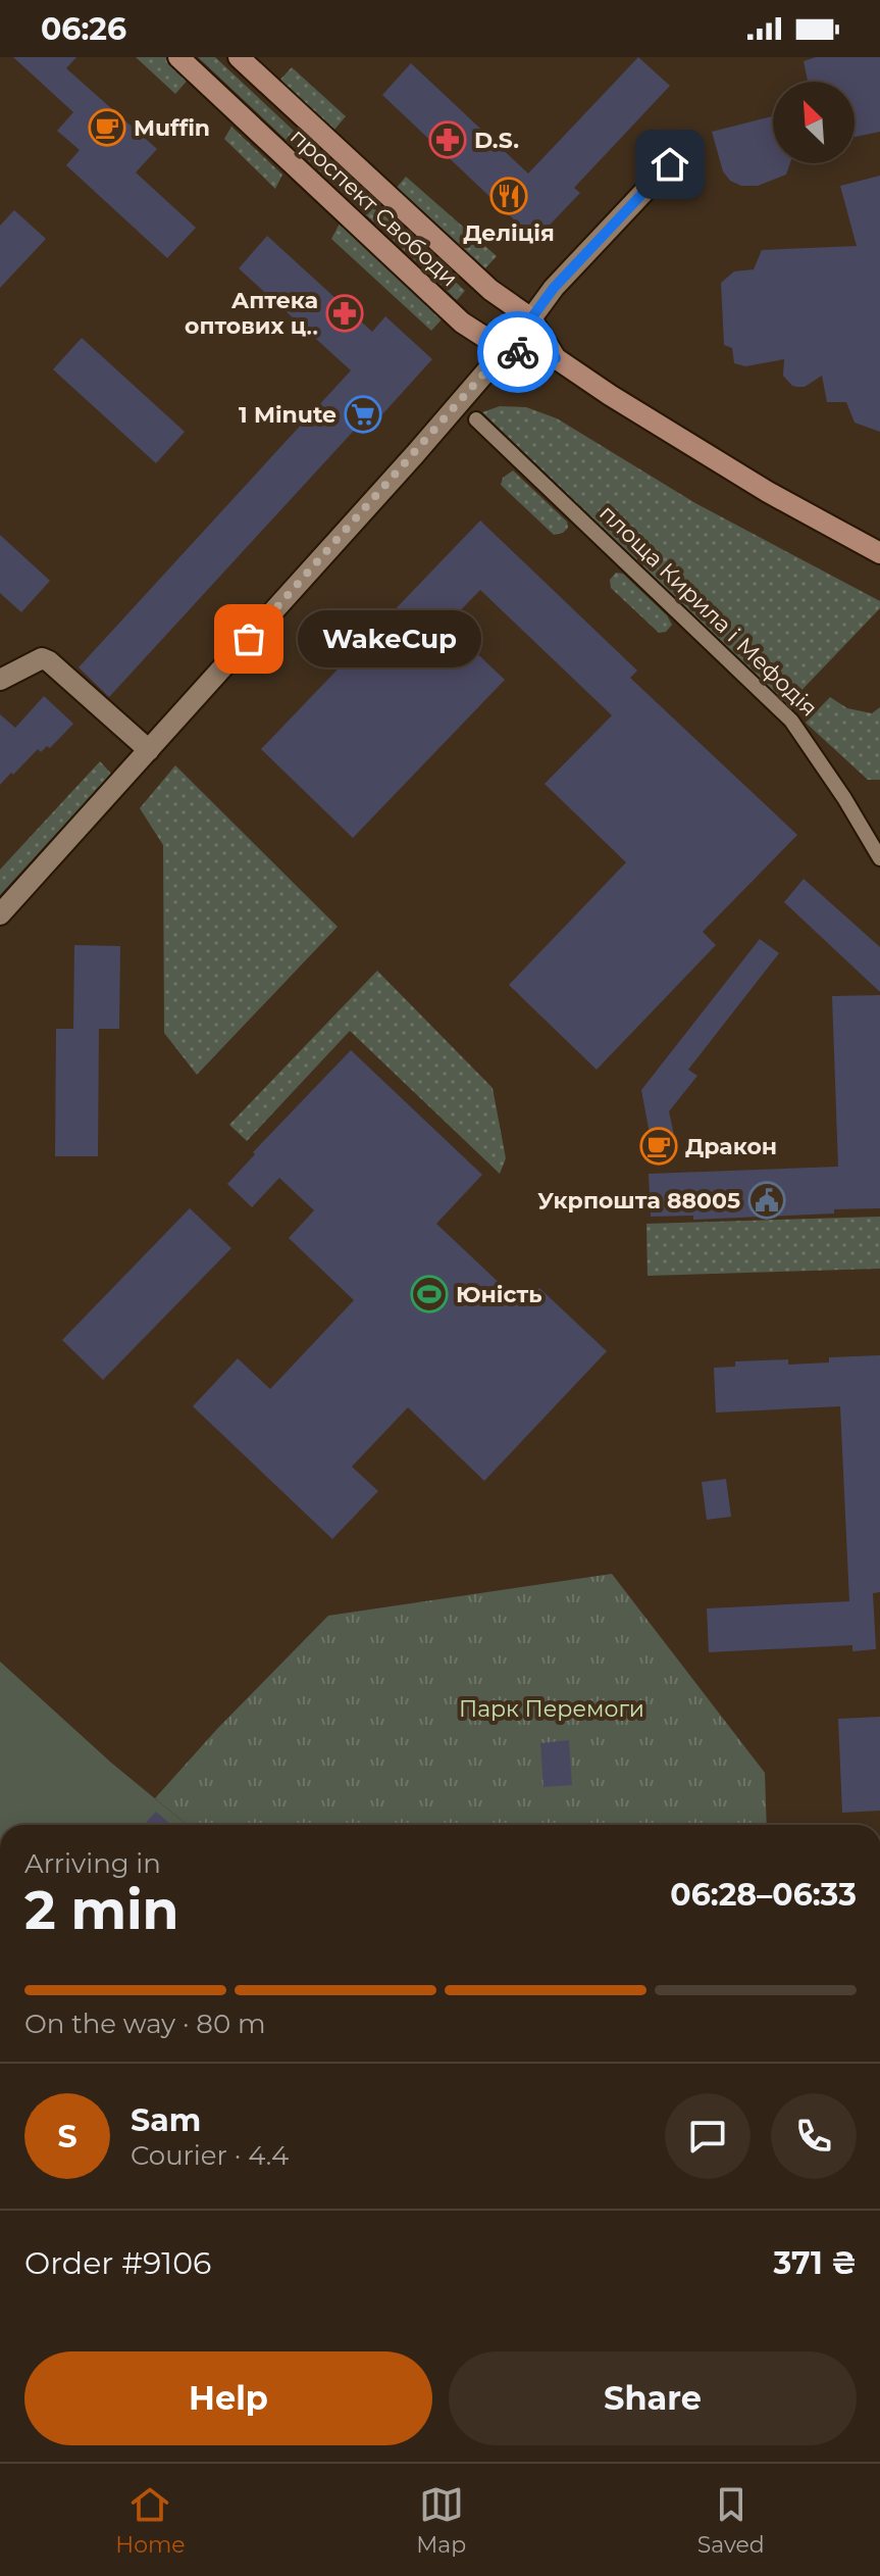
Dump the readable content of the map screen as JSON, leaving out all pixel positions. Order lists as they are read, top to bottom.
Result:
{
  "streets": {
    "main road": ["проспект Свободи"],
    "street": ["площа Кирила і Мефодія"]
  },
  "parks": ["Парк Перемоги"],
  "places": {
    "cafe": ["Muffin", "Дракон"],
    "pharmacy": ["D.S.", "Аптека оптових ц‥"],
    "restaurant": ["Деліція"],
    "supermarket": ["1 Minute"],
    "other": ["WakeCup"],
    "public building": ["Укрпошта 88005"],
    "sports": ["Юність"]
  },
  "north": "top left",
  "page": {
    "status": "06:26",
    "bubble": "WakeCup",
    "heading": ["2 min", "Arriving in", "06:28–06:33"],
    "panel": [
      "Sam",
      "Courier · 4.4",
      "Order #9106",
      "371 ₴"
    ],
    "bar": "On the way · 80 m",
    "round": "S",
    "buttons": ["Help", "Share"],
    "tabs": ["Home", "Map", "Saved"]
  }
}
